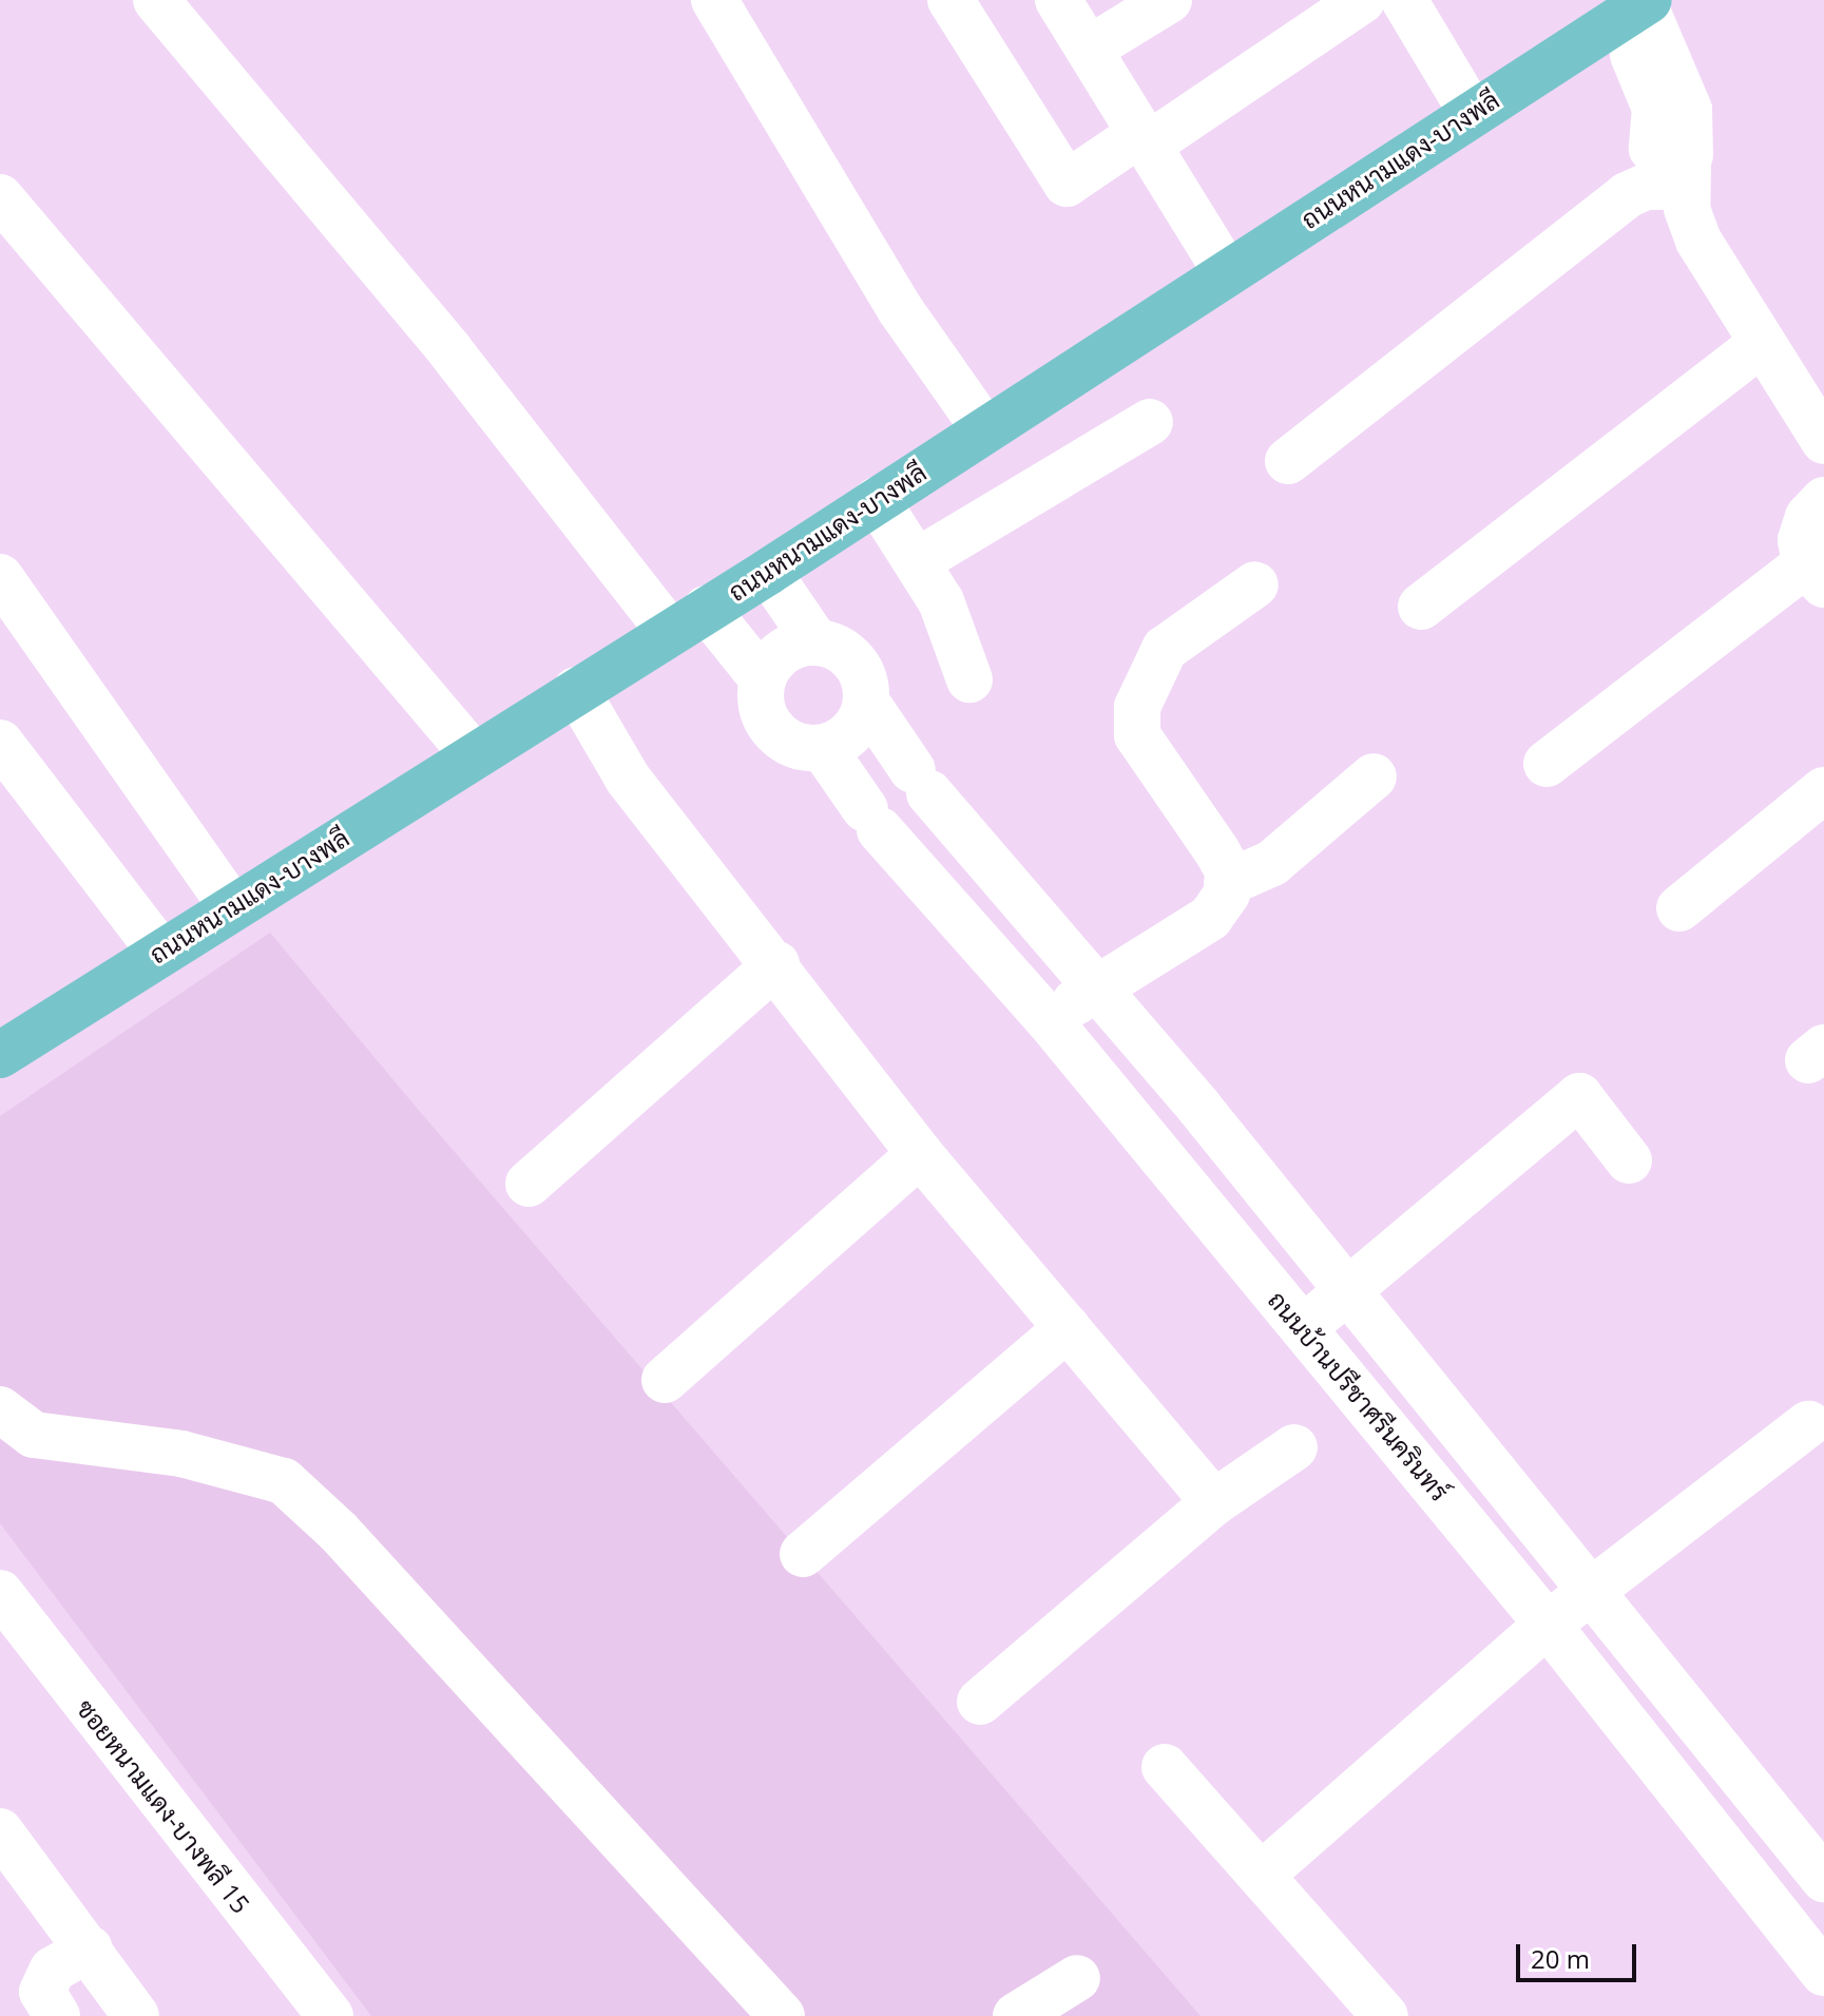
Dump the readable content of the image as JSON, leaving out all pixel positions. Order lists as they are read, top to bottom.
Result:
{
  "streets": {
    "main road": ["ถนนหนามแดง-บางพลี"],
    "street": ["ถนนบ้านปรีชาศรีนครินทร์", "ซอยหนามแดง-บางพลี 15"]
  },
  "scale_bar": "20 m"
}
